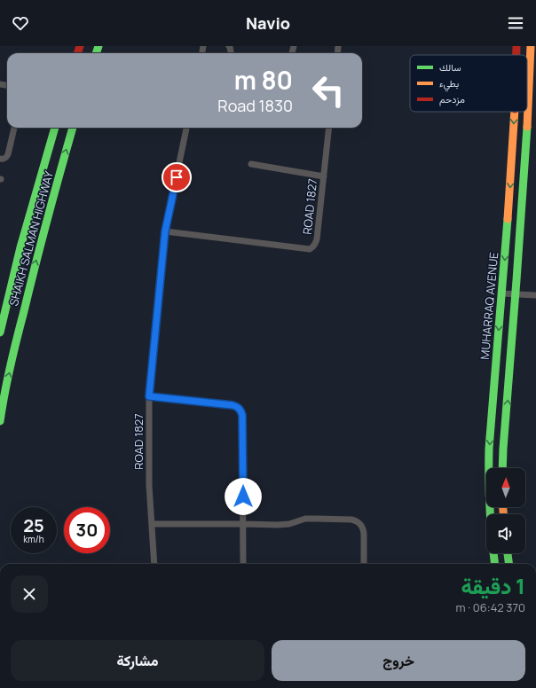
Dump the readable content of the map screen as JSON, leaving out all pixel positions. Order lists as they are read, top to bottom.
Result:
{
  "streets": {
    "main road": ["SHAIKH SALMAN HIGHWAY", "MUHARRAQ AVENUE"],
    "street": ["ROAD 1827"]
  },
  "legend": ["سالك", "بطيء", "مزدحم"],
  "north": "top",
  "page": {
    "header": "Navio",
    "turn": ["80 m", "Road 1830"],
    "speed": "25 km/h",
    "limit": "30",
    "heading": ["1 دقيقة", "370 m · 06:42"],
    "buttons": ["خروج", "مشاركة"]
  }
}
